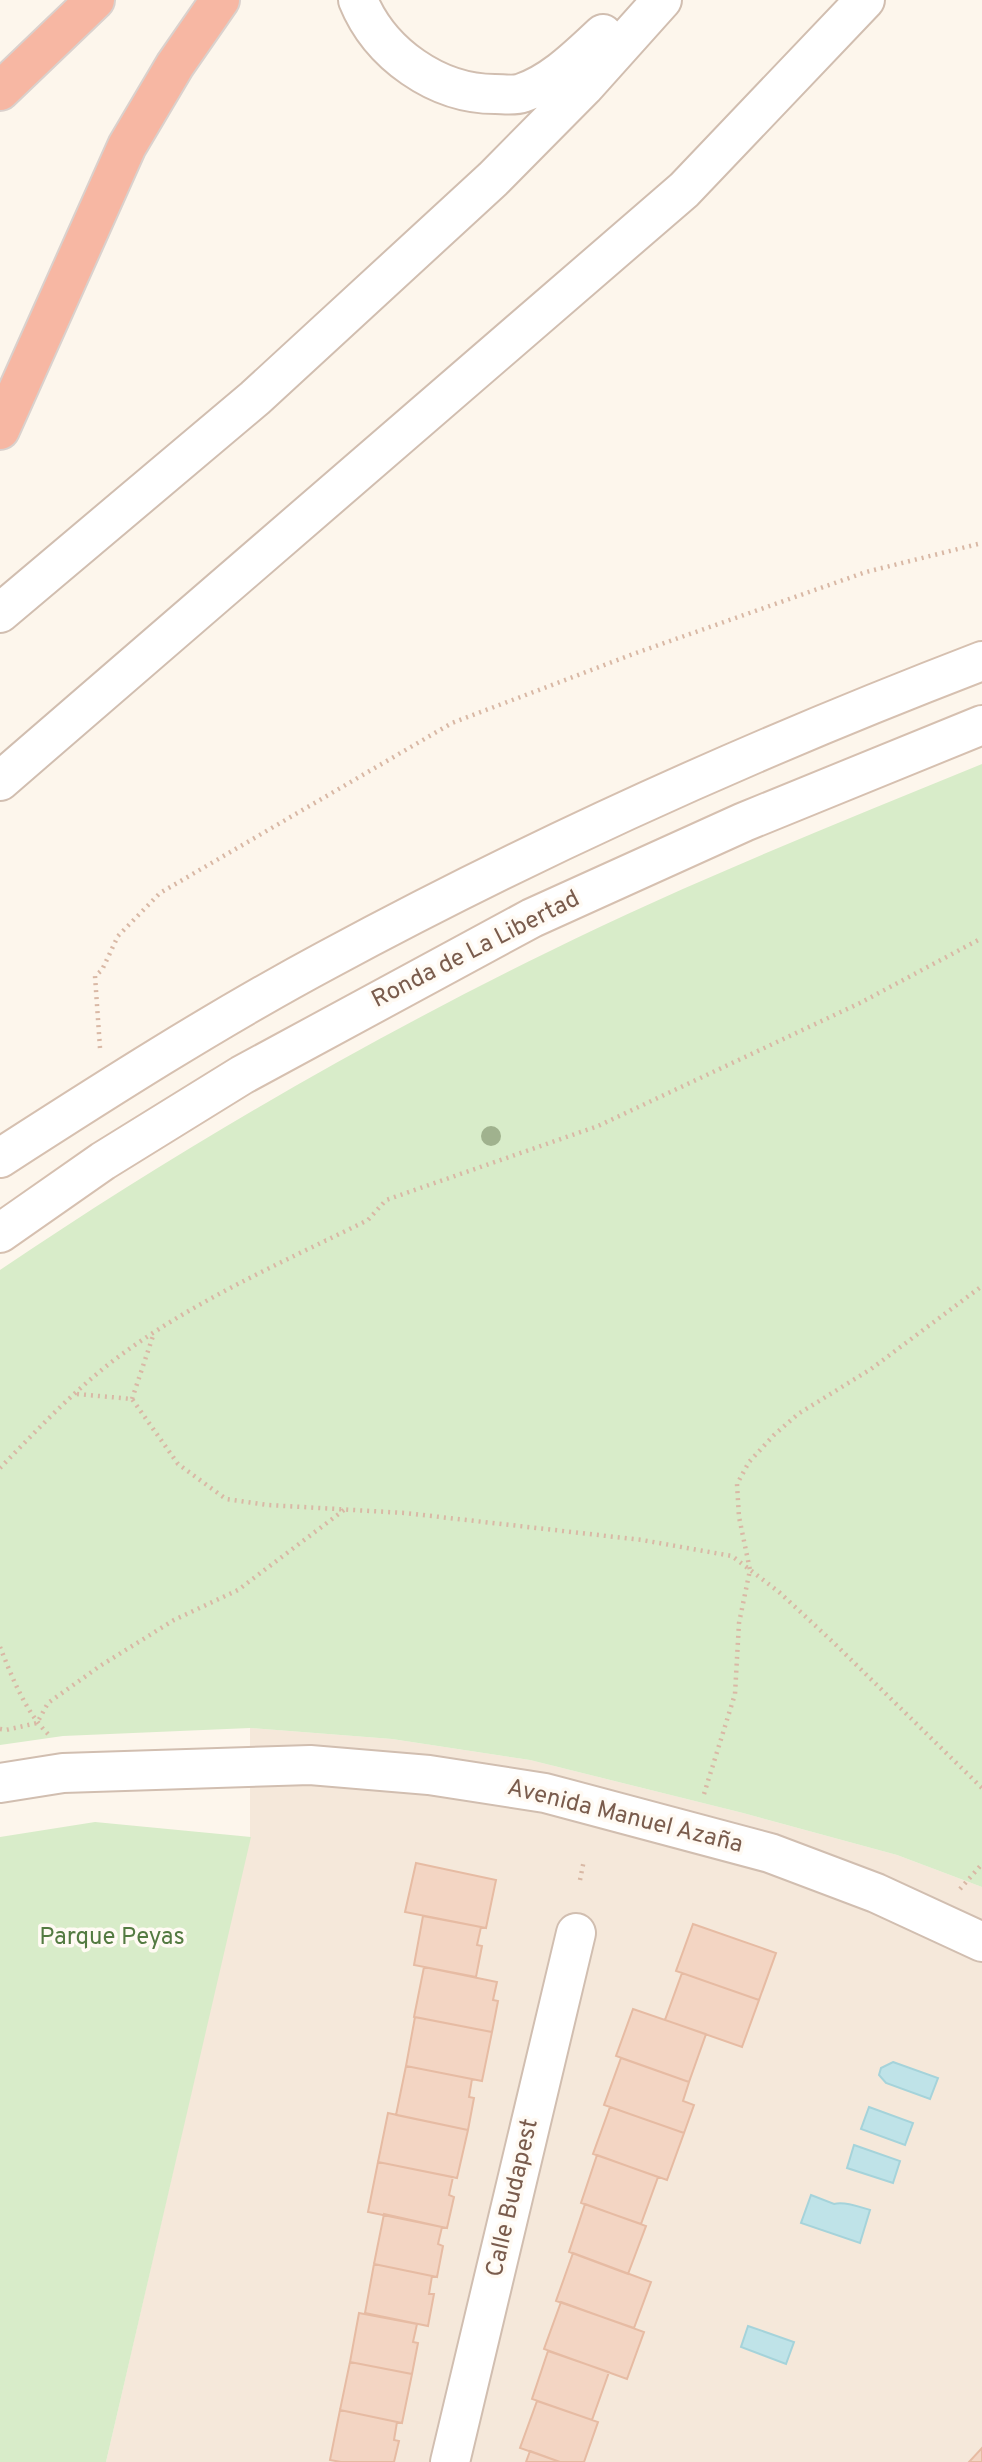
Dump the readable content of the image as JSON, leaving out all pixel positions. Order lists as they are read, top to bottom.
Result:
{
  "streets": {
    "street": ["Ronda de La Libertad", "Avenida Manuel Azaña", "Calle Budapest"]
  },
  "parks": ["Parque Peyas"]
}
